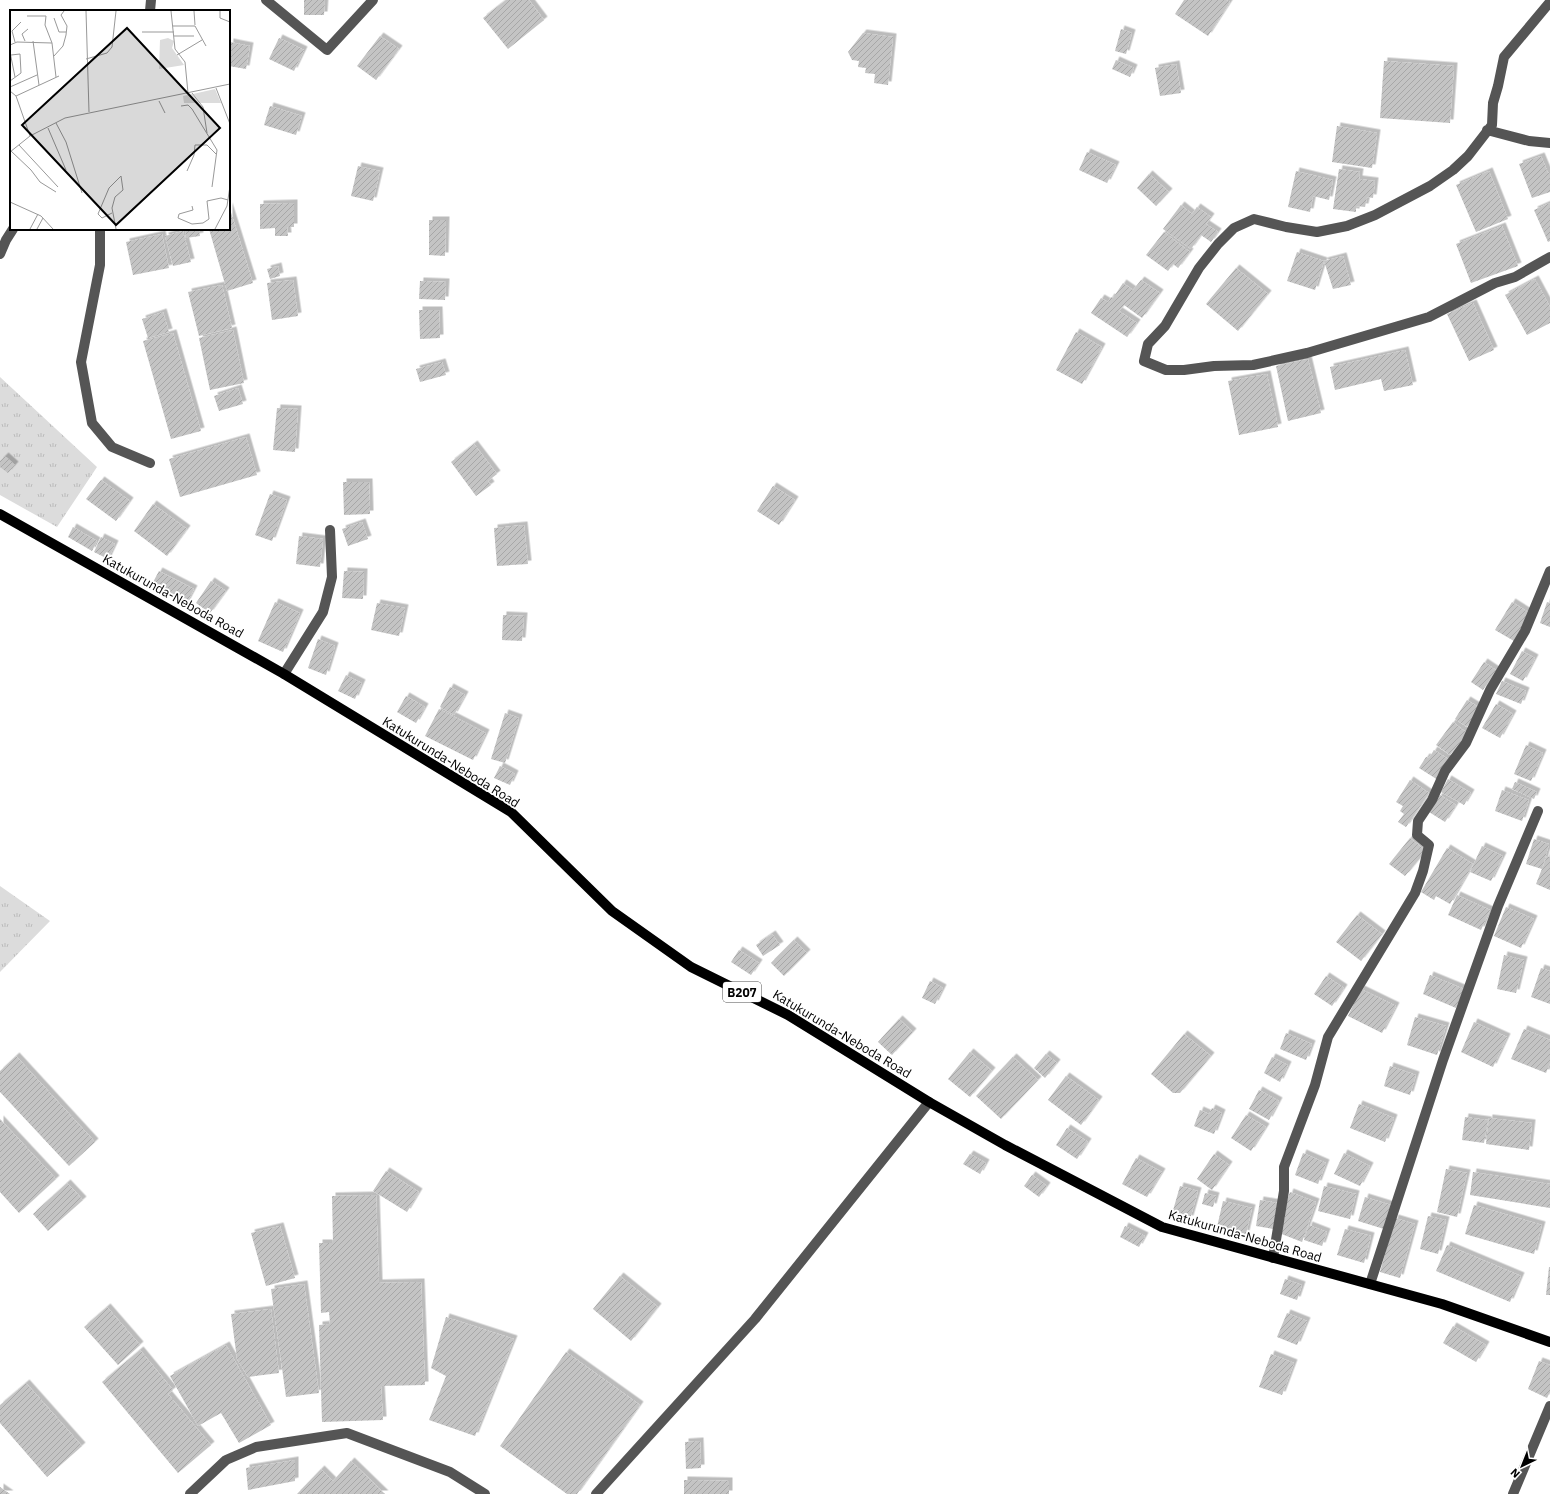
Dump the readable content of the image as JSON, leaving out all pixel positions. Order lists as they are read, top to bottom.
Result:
{
  "streets": {
    "main road": ["Katukurunda-Neboda Road", "B207"]
  },
  "north": "bottom left"
}
